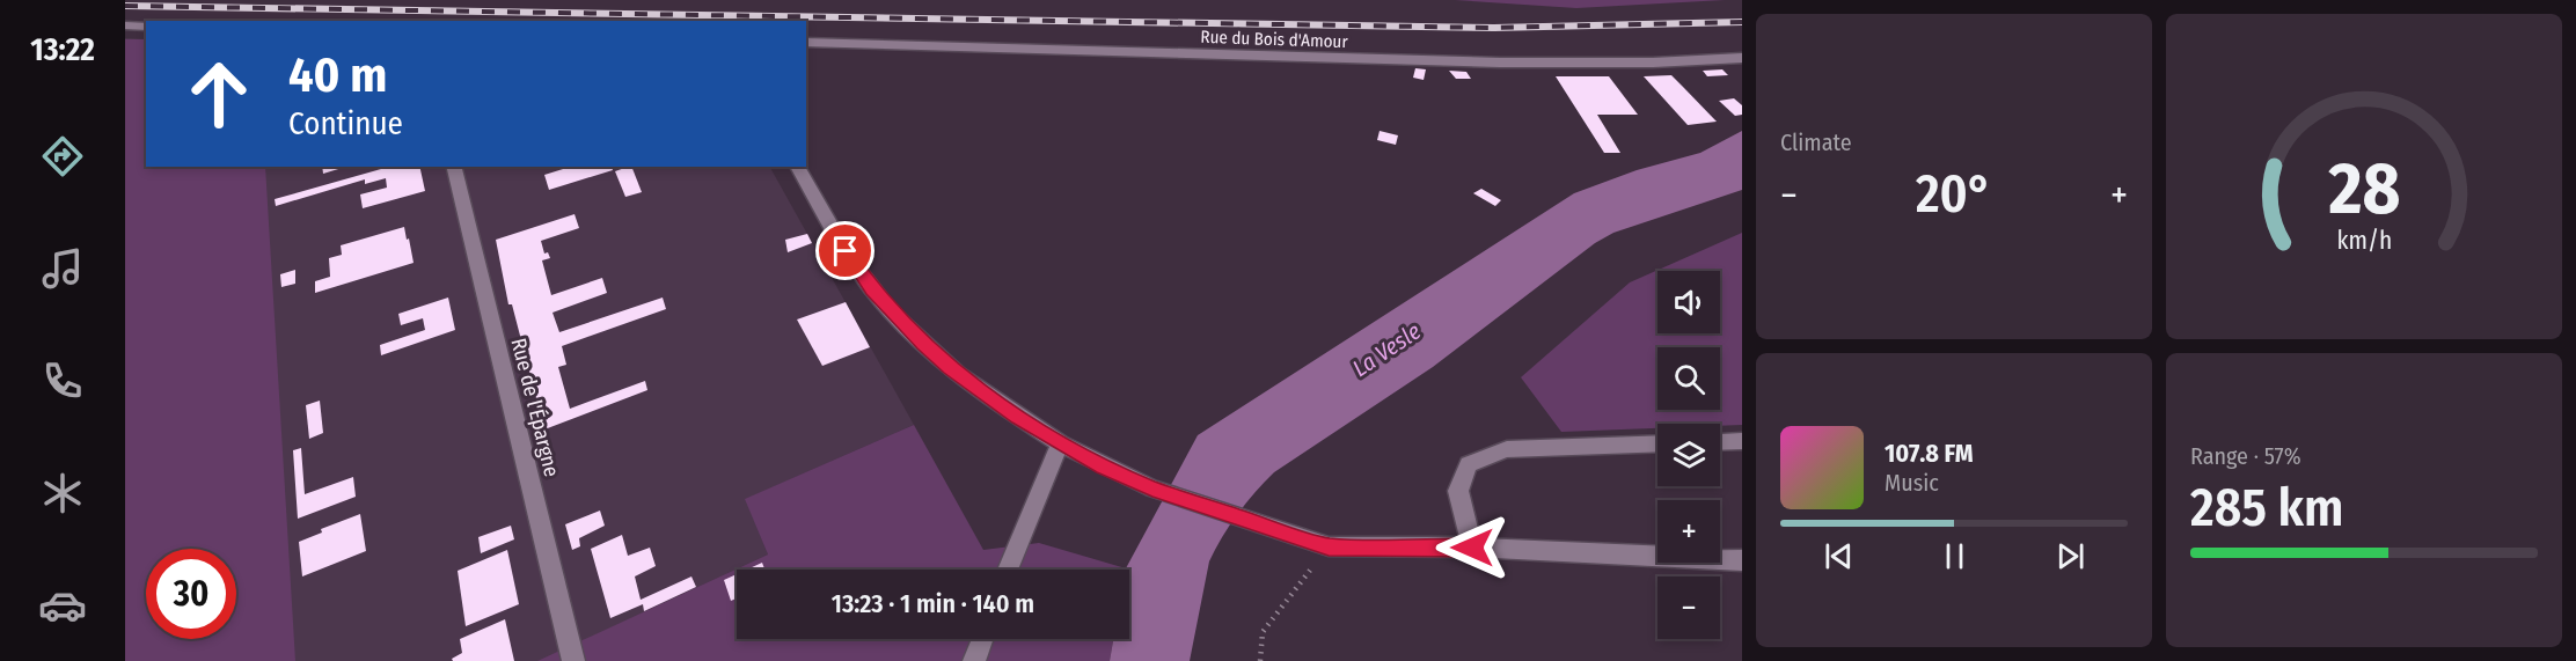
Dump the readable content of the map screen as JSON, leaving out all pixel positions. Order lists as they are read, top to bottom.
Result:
{
  "streets": {
    "street": ["Rue du Bois d'Amour", "Rue de l'Épargne"]
  },
  "water": ["La Vesle"],
  "page": {
    "tabs": "13:22",
    "tile": [
      "Climate",
      ["Range · 57%", "285 km"]
    ],
    "turn": ["40 m", "Continue"],
    "heat": ["−", "20°", "+"],
    "map_buttons": ["+", "−"],
    "song": ["107.8 FM", "Music"],
    "limit": "30",
    "trip": "13:23 · 1 min · 140 m",
    "gauge": ["28", "km/h"]
  }
}
